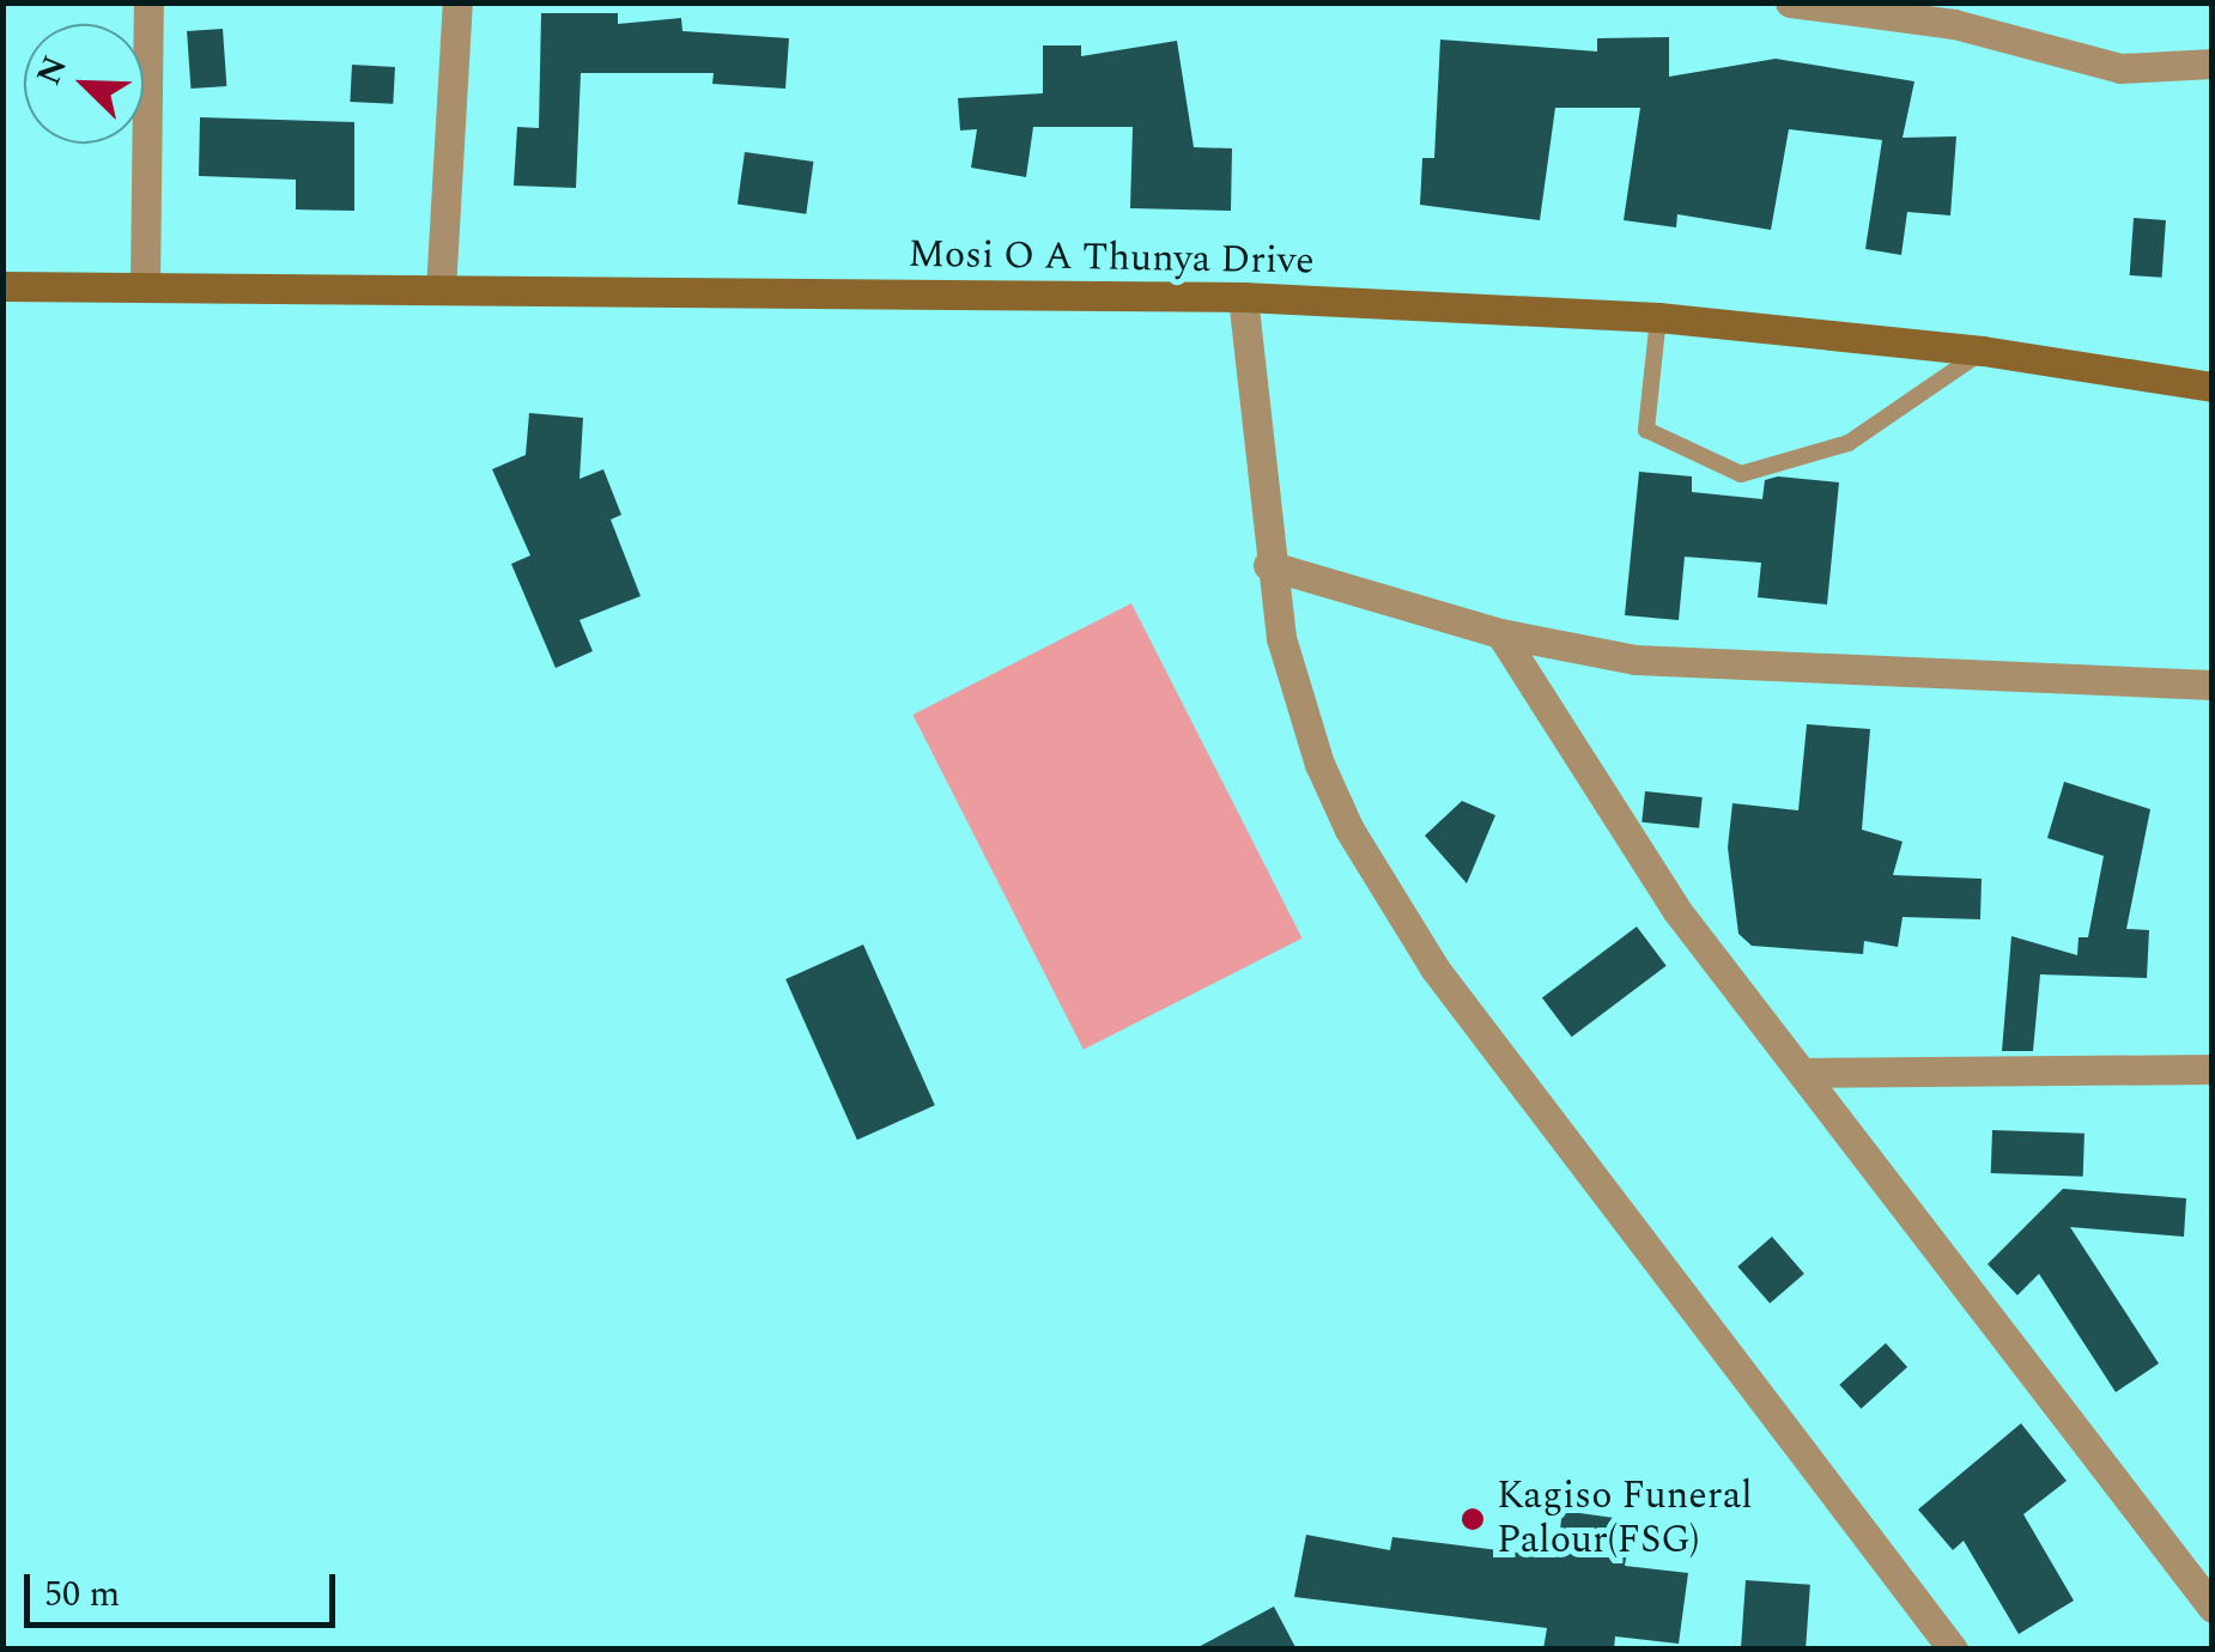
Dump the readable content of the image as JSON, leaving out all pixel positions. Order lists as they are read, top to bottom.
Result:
{
  "streets": {
    "street": ["Mosi O A Thunya Drive"]
  },
  "places": ["Kagiso Funeral Palour(FSG)"],
  "scale_bar": "50 m",
  "north": "top left"
}
